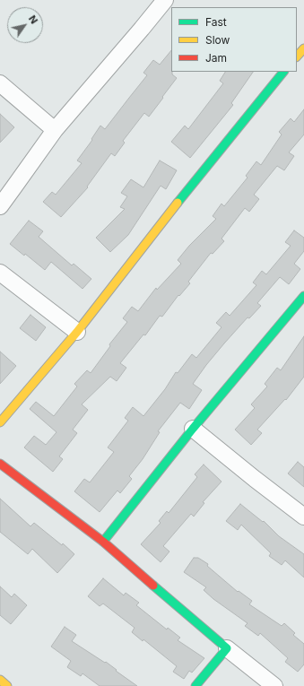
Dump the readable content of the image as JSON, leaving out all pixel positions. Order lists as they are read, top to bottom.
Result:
{
  "legend": ["Fast", "Slow", "Jam"],
  "north": "top right"
}
